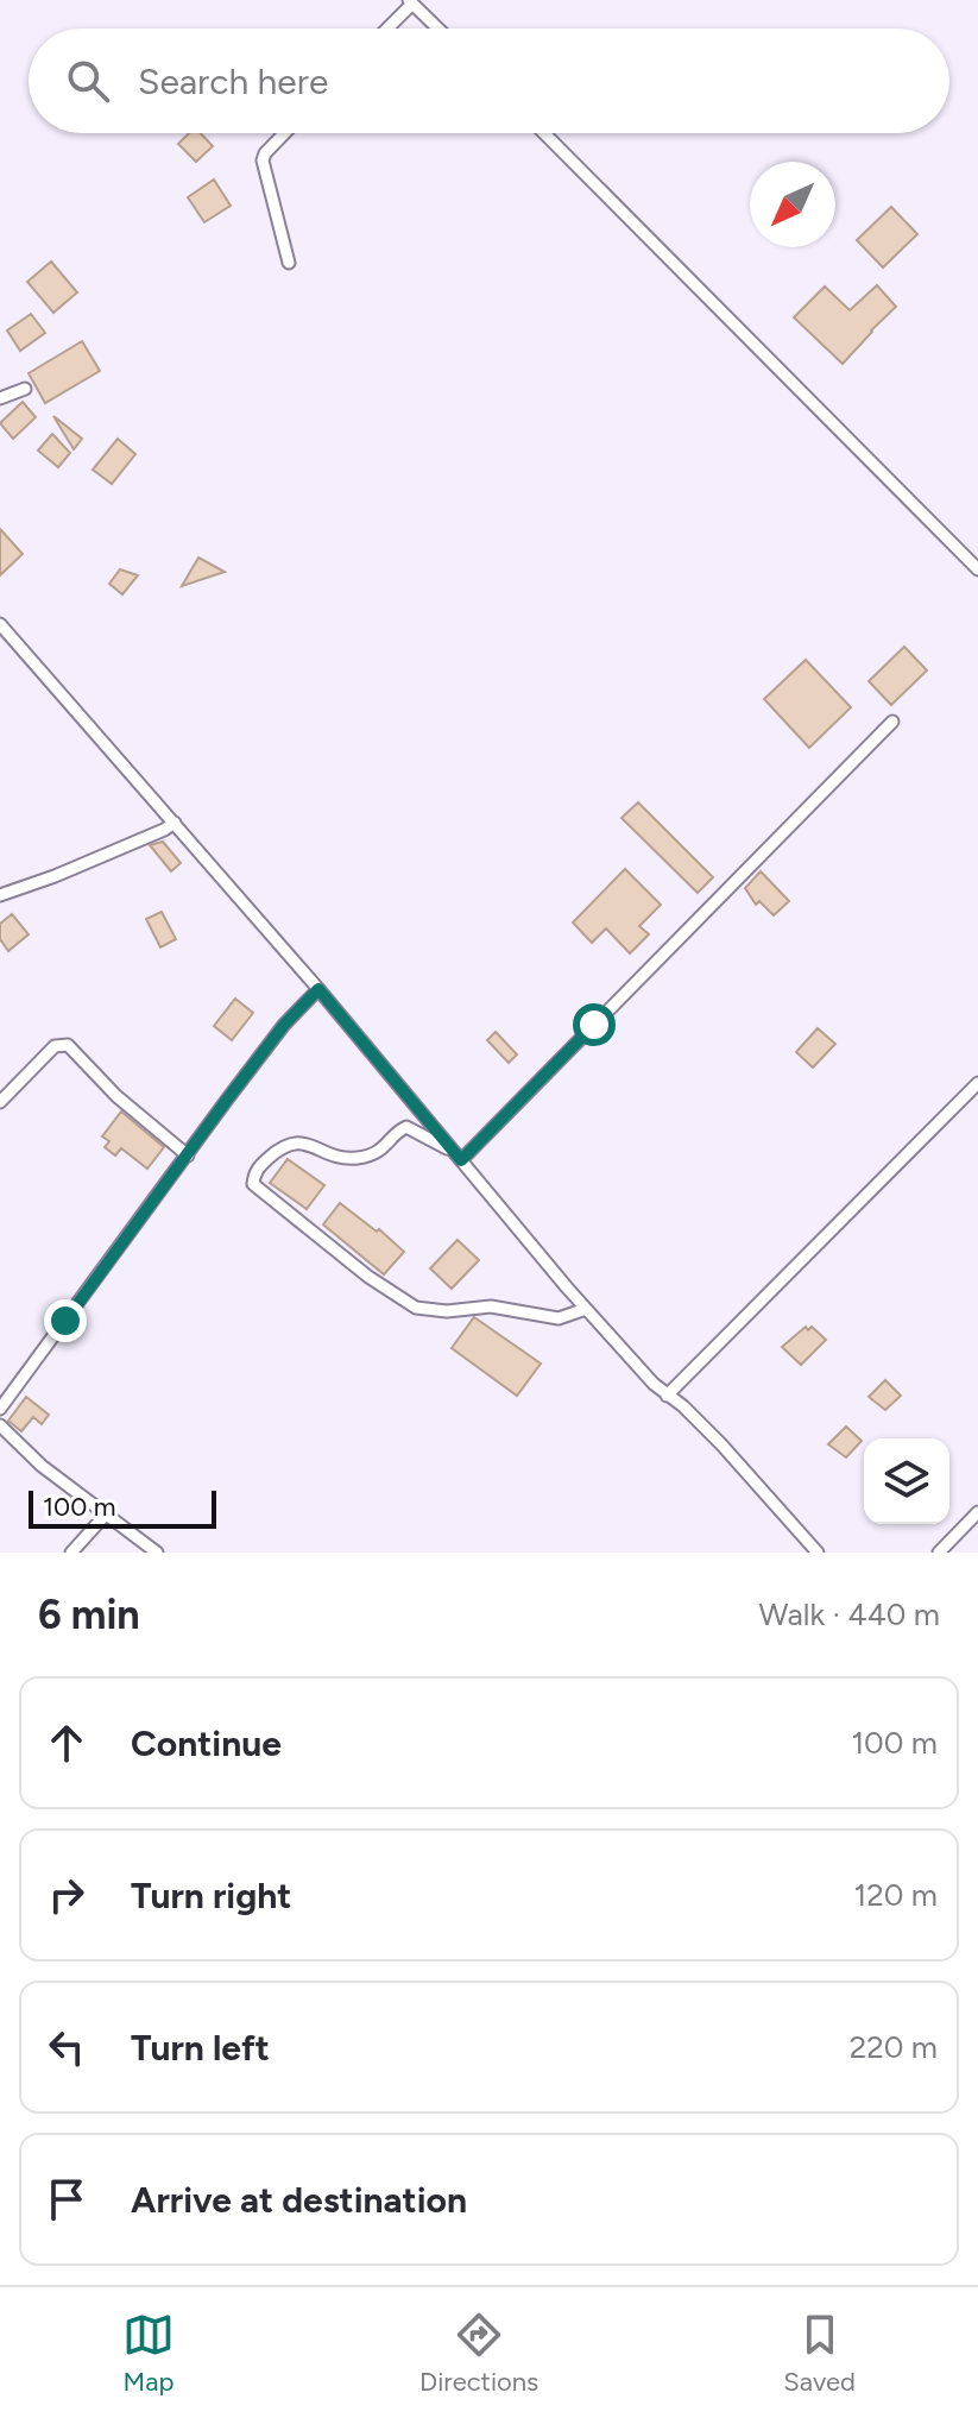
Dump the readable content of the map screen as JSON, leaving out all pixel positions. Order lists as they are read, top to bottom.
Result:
{
  "scale_bar": "100 m",
  "north": "bottom left",
  "page": {
    "search": "Search here",
    "scale": "100 m",
    "heading": ["6 min", "Walk · 440 m"],
    "list": [
      ["Continue", "100 m"],
      ["Turn right", "120 m"],
      ["Turn left", "220 m"],
      "Arrive at destination"
    ],
    "nav": ["Map", "Directions", "Saved"]
  }
}
